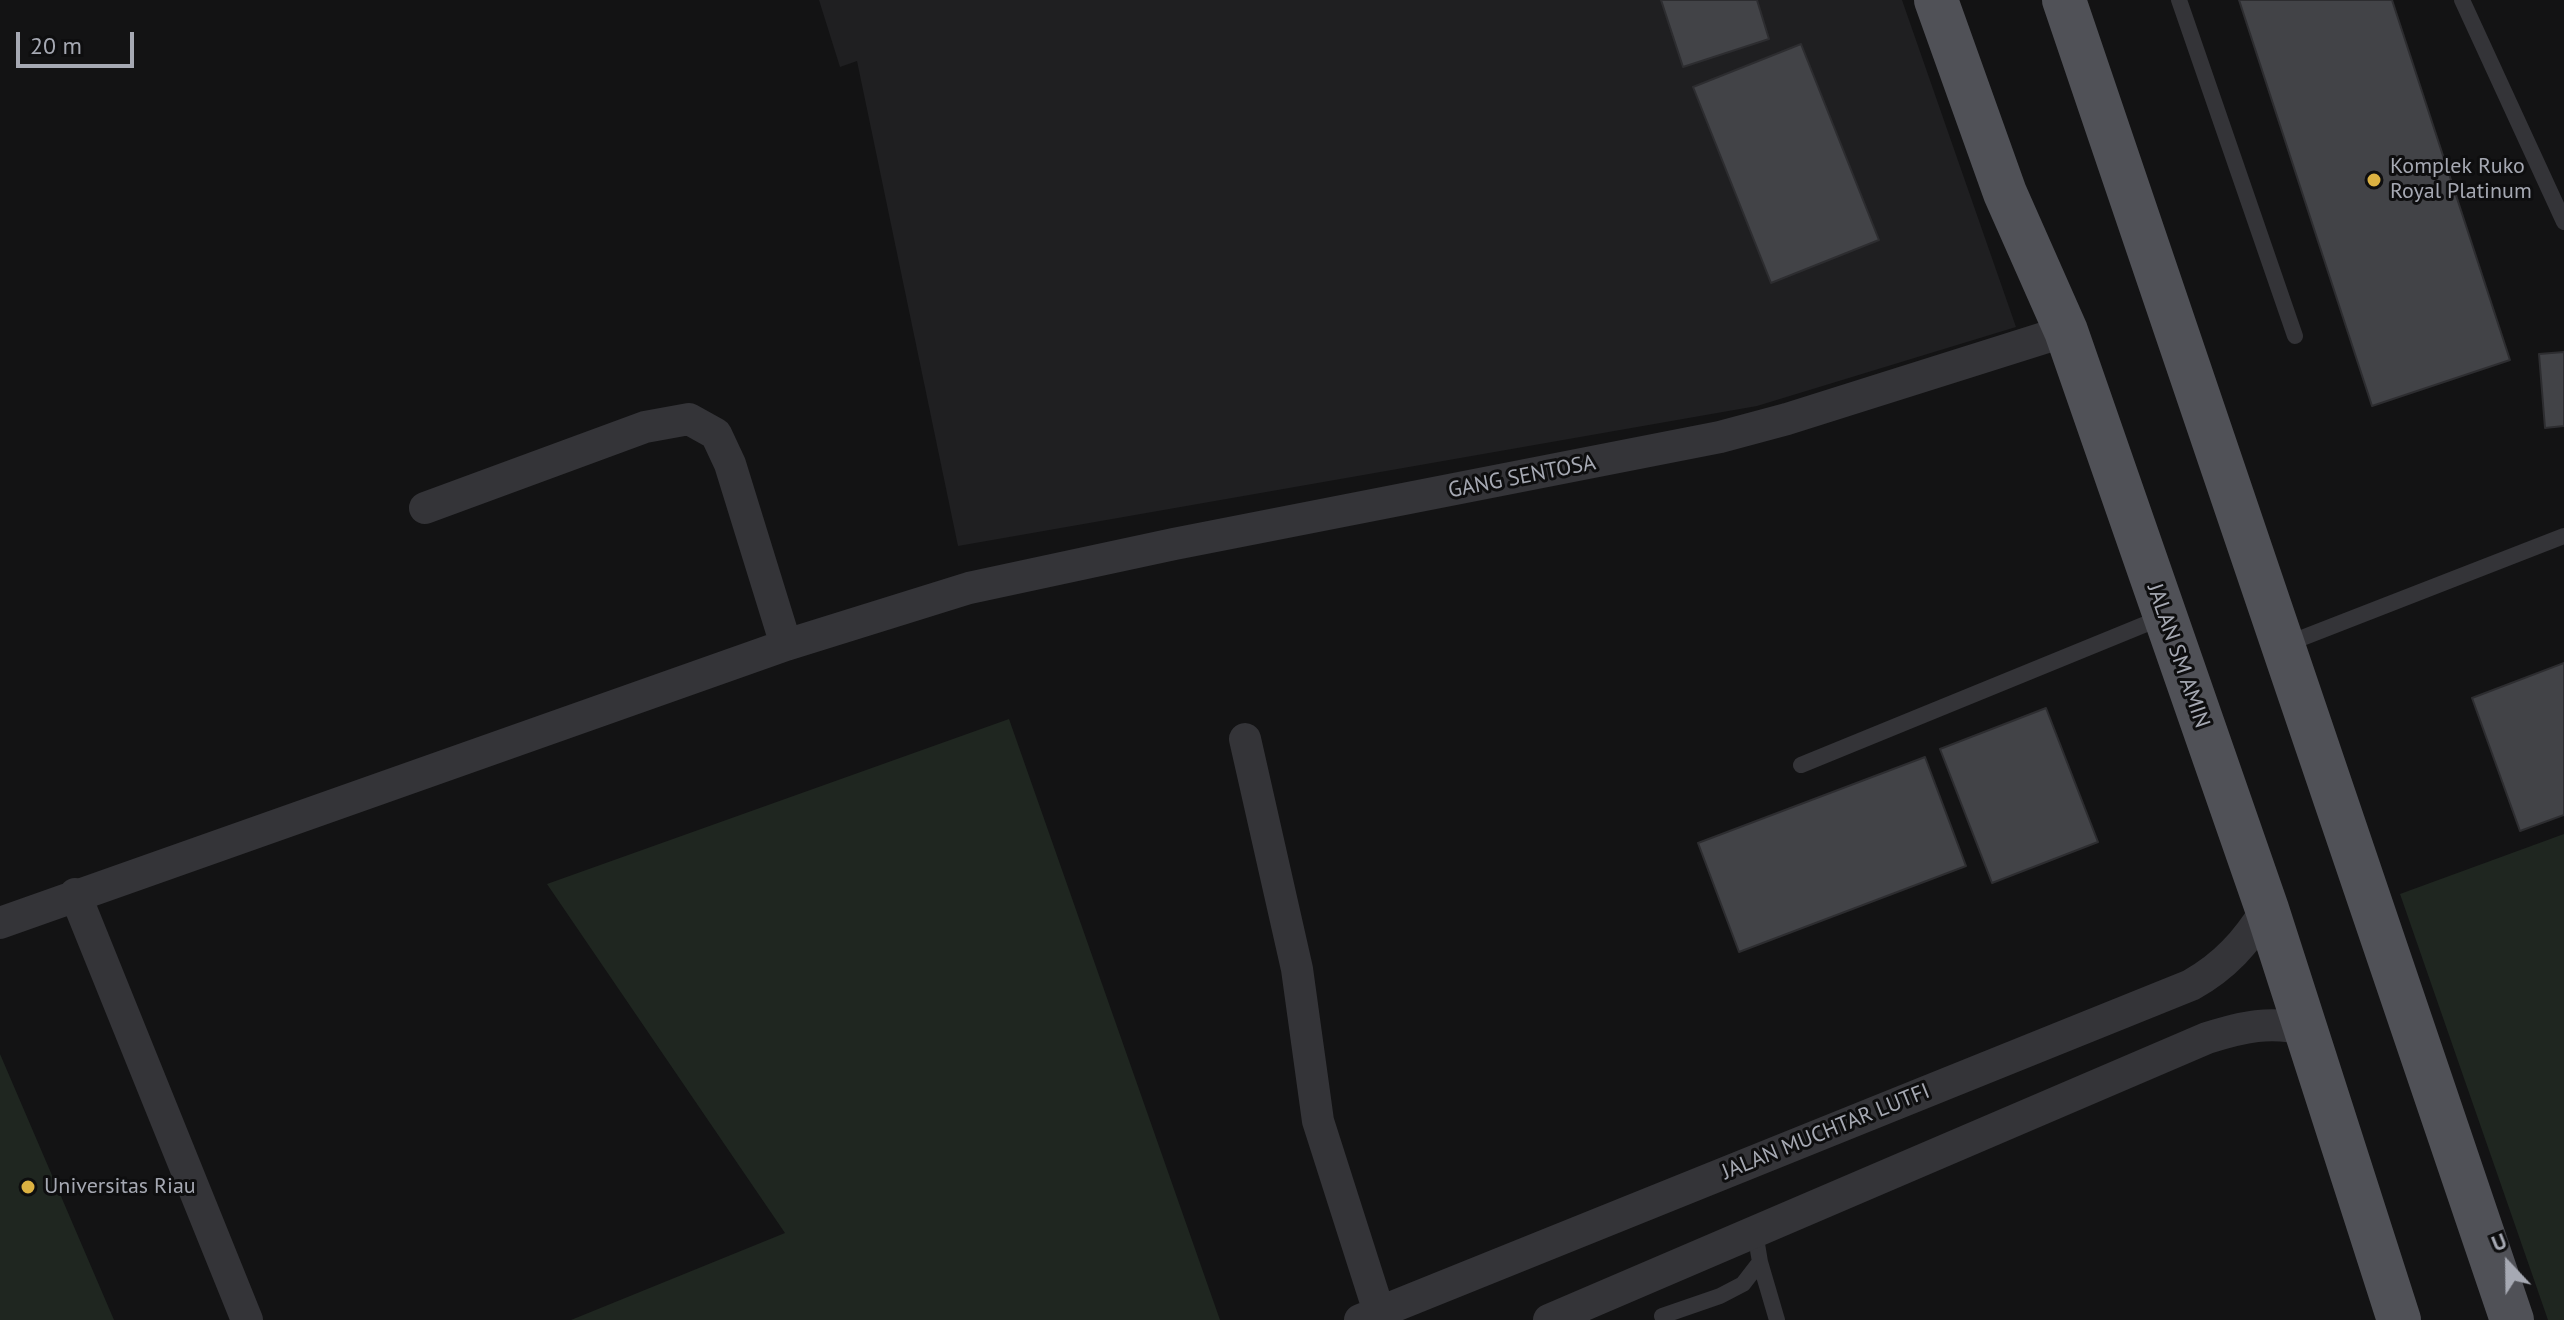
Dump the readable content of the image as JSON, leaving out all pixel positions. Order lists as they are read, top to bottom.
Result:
{
  "streets": {
    "main road": ["JALAN SM AMIN"],
    "street": ["GANG SENTOSA", "JALAN MUCHTAR LUTFI"]
  },
  "crossings": [
    ["GANG SENTOSA", "JALAN SM AMIN"],
    ["JALAN SM AMIN", "JALAN MUCHTAR LUTFI"]
  ],
  "places": ["Komplek Ruko Royal Platinum", "Universitas Riau"],
  "scale_bar": "20 m",
  "north": "top"
}
